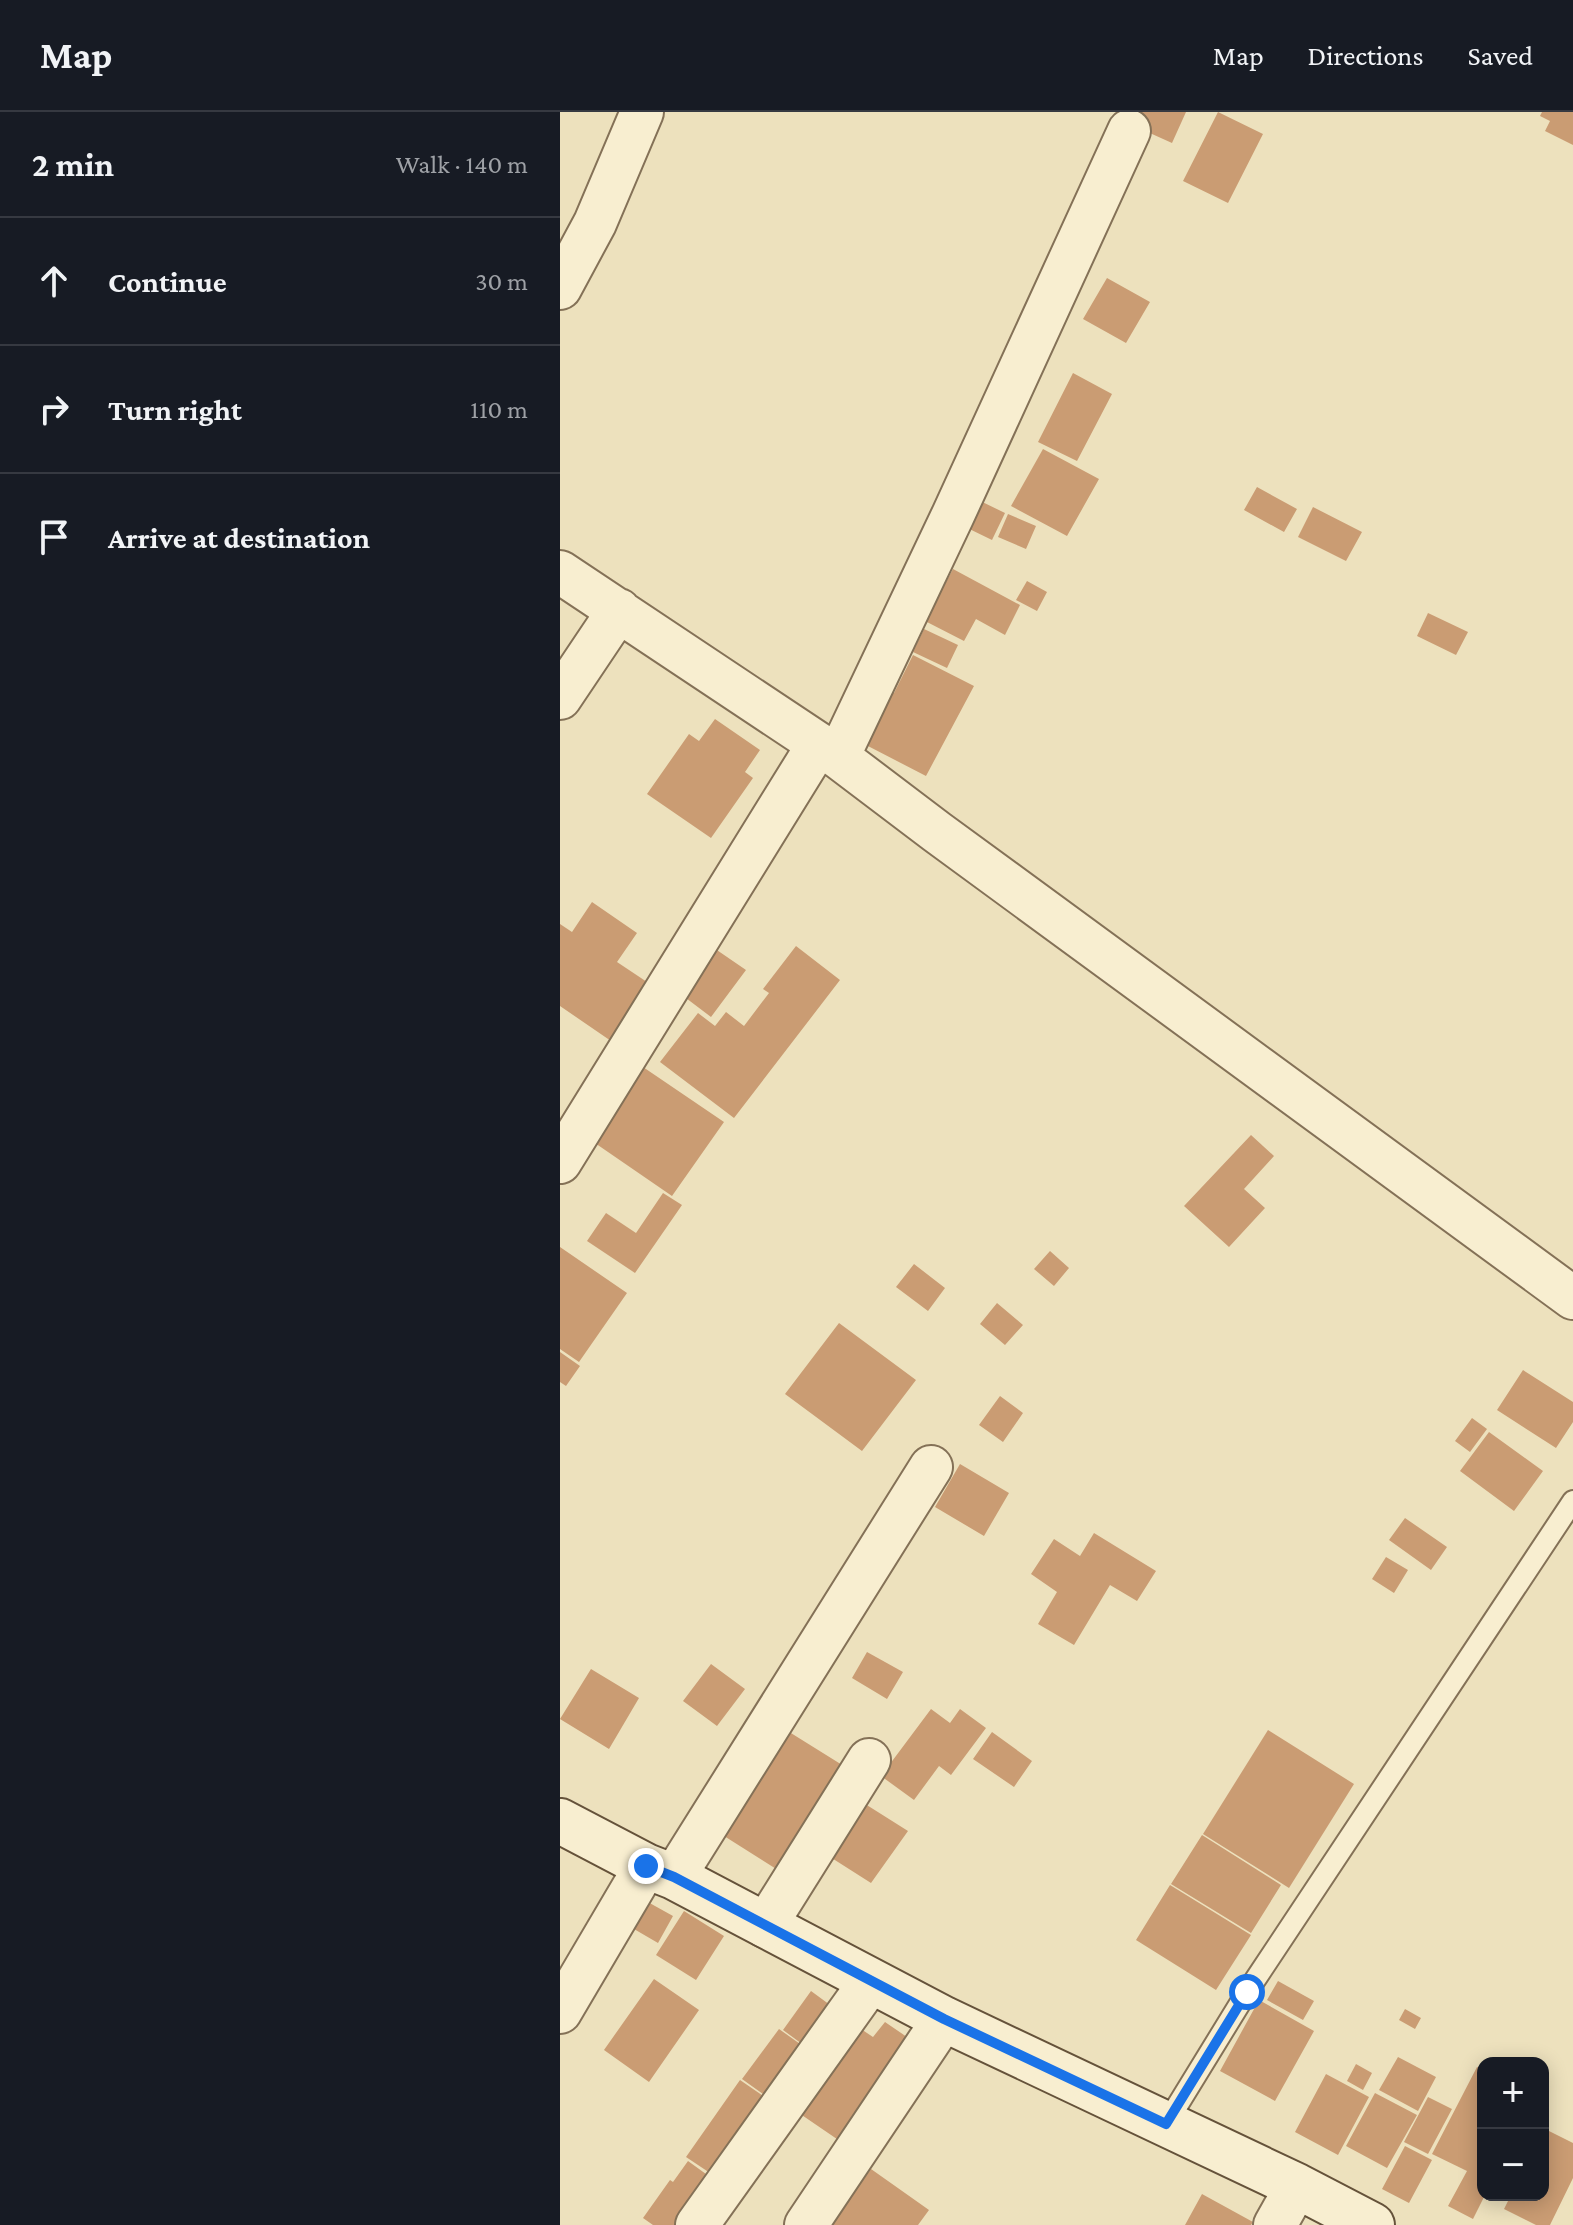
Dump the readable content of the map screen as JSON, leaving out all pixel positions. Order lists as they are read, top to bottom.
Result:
{
  "page": {
    "header": "Map",
    "nav": ["Map", "Directions", "Saved"],
    "heading": ["2 min", "Walk · 140 m"],
    "list": [
      ["Continue", "30 m"],
      ["Turn right", "110 m"],
      "Arrive at destination"
    ],
    "map_buttons": ["+", "−"]
  }
}
